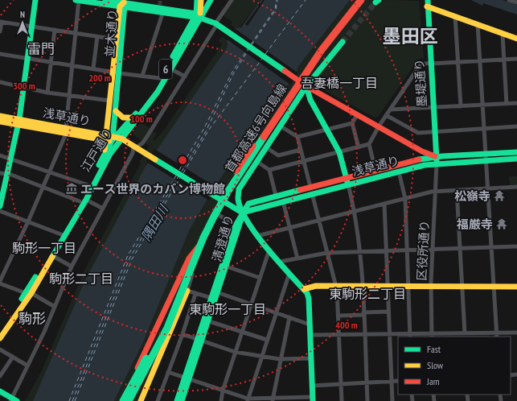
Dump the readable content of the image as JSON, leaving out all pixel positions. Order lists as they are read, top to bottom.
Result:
{
  "streets": {
    "main road": [
      "並木通り",
      "6",
      "墨堤通り",
      "浅草通り",
      "首都高速6号向島線",
      "江戸通り",
      "清澄通り"
    ],
    "street": ["区役所通り"]
  },
  "crossings": [
    ["並木通り", "浅草通り"],
    ["並木通り", "江戸通り"],
    ["墨堤通り", "浅草通り"],
    ["墨堤通り", "区役所通り"],
    ["浅草通り", "江戸通り"],
    ["浅草通り", "清澄通り"],
    ["浅草通り", "区役所通り"]
  ],
  "districts": [
    "墨田区",
    "雷門",
    "吾妻橋一丁目",
    "駒形一丁目",
    "駒形二丁目",
    "東駒形二丁目",
    "東駒形一丁目",
    "駒形"
  ],
  "water": ["隅田川"],
  "places": {
    "museum": ["エース世界のカバン博物館"],
    "temple": ["松嶺寺", "福厳寺"]
  },
  "legend": ["Fast", "Slow", "Jam"],
  "north": "top",
  "rings": [
    "200 m",
    "300 m",
    "100 m",
    "400 m"
  ]
}
